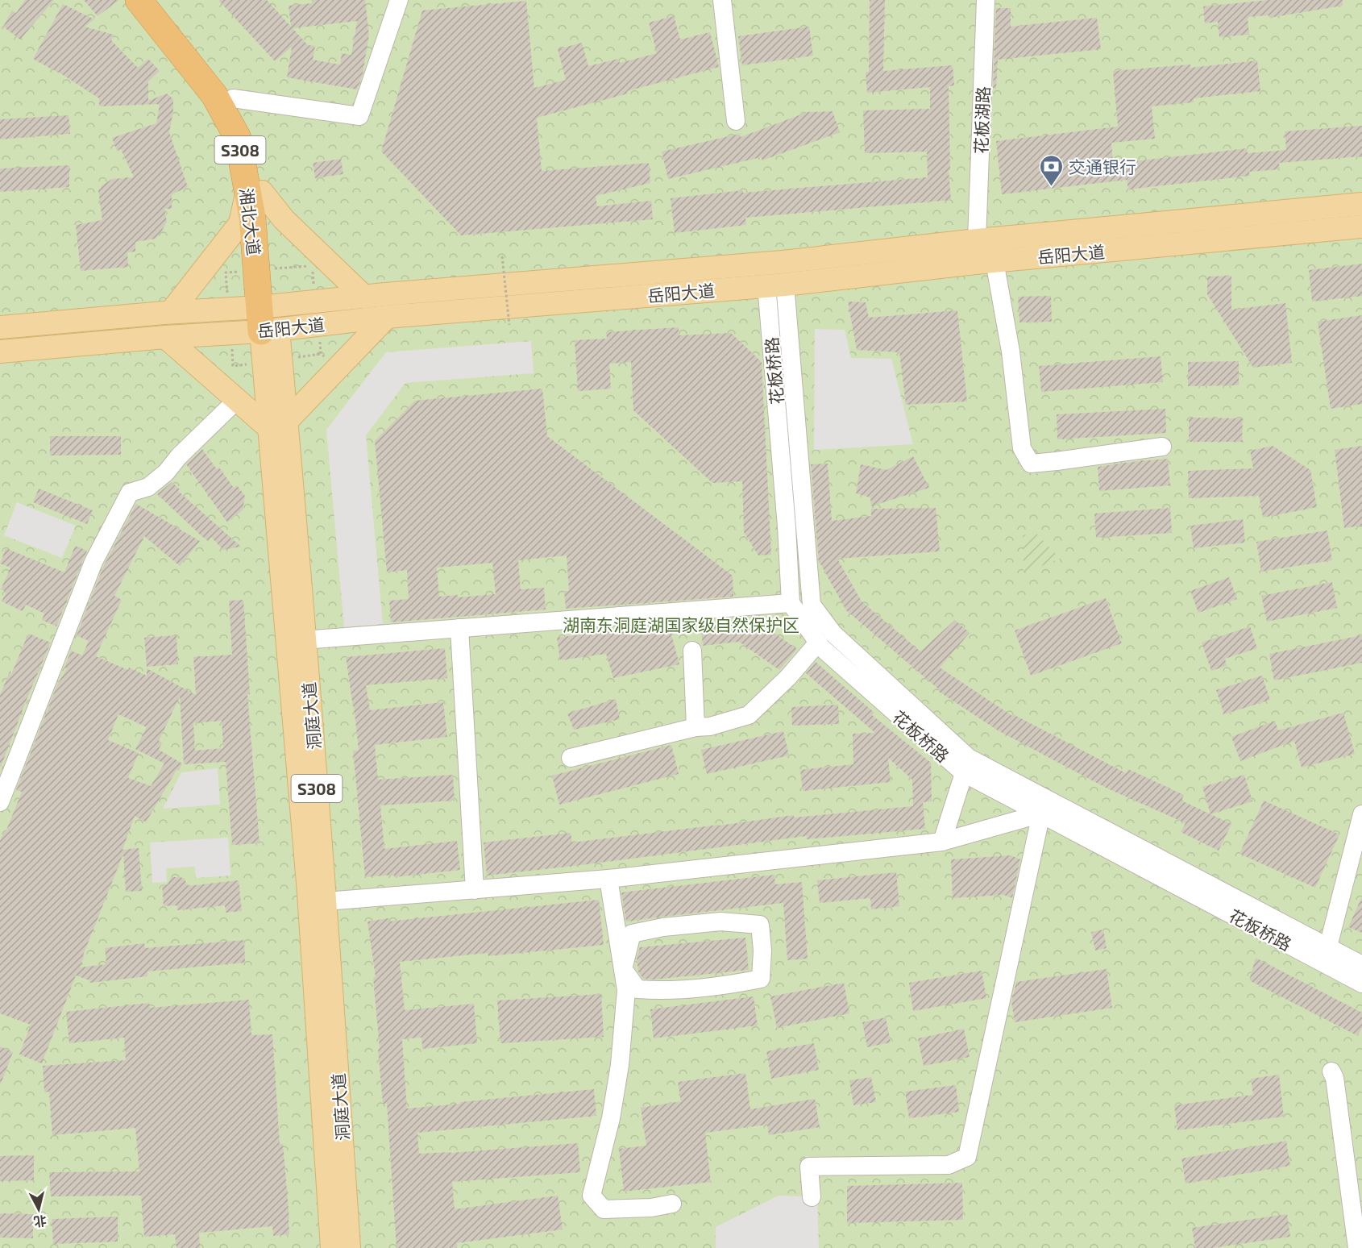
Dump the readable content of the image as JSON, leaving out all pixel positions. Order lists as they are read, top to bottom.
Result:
{
  "streets": {
    "highway": ["S308", "湘北大道"],
    "main road": ["岳阳大道", "洞庭大道"],
    "street": ["花板湖路", "花板桥路"]
  },
  "crossings": [
    ["花板湖路", "岳阳大道"],
    ["湘北大道", "岳阳大道"],
    ["湘北大道", "洞庭大道"],
    ["岳阳大道", "花板桥路"],
    ["岳阳大道", "洞庭大道"]
  ],
  "parks": ["湖南东洞庭湖国家级自然保护区"],
  "places": {
    "bank": ["交通银行"]
  },
  "north": "bottom"
}
